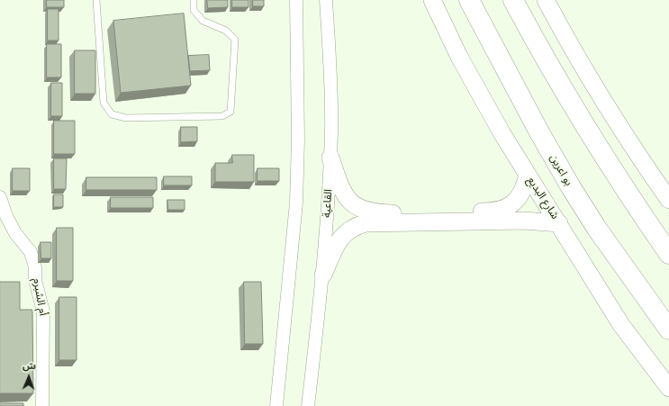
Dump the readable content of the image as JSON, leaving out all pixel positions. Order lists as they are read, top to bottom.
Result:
{
  "streets": {
    "highway": ["بو اعرين"],
    "main road": ["شارع البديع"],
    "street": ["القاعية", "أم الشبرم"]
  },
  "north": "top"
}
